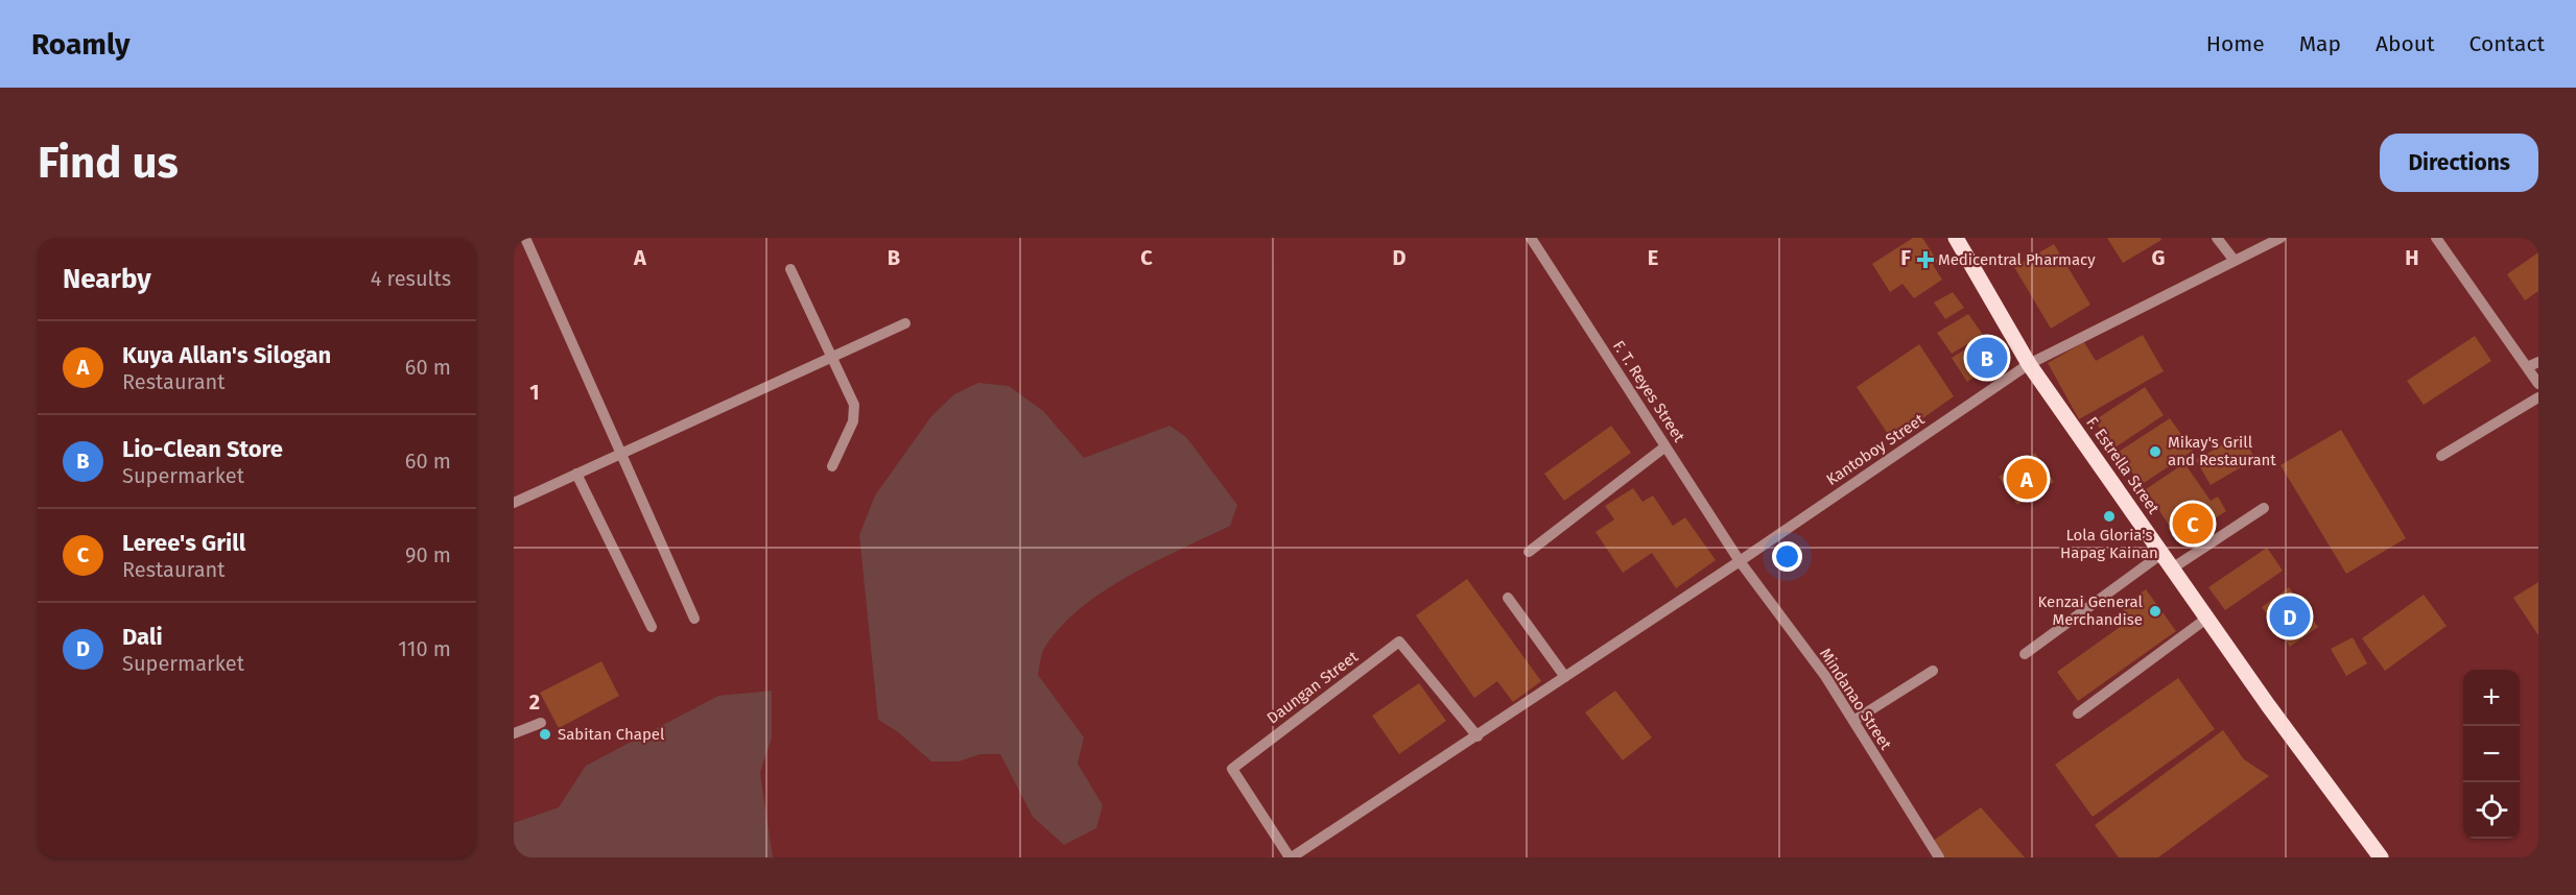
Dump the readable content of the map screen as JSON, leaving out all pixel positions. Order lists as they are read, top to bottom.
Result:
{
  "streets": {
    "main road": ["F. Estrella Street"],
    "street": [
      "F. T. Reyes Street",
      "Kantoboy Street",
      "Daungan Street",
      "Mindanao Street"
    ]
  },
  "crossings": [
    ["F. T. Reyes Street", "Kantoboy Street"],
    ["F. T. Reyes Street", "Daungan Street"],
    ["F. T. Reyes Street", "Mindanao Street"],
    ["Kantoboy Street", "F. Estrella Street"],
    ["Kantoboy Street", "Daungan Street"],
    ["Kantoboy Street", "Mindanao Street"],
    ["Daungan Street", "Mindanao Street"]
  ],
  "places": {
    "health": ["Medicentral Pharmacy"],
    "other": [
      "Mikay's Grill and Restaurant",
      "Lola Gloria's Hapag Kainan",
      "Kenzai General Merchandise",
      "Sabitan Chapel"
    ]
  },
  "page": {
    "header": "Roamly",
    "nav": [
      "Home",
      "Map",
      "About",
      "Contact"
    ],
    "buttons": "Directions",
    "title": "Find us",
    "heading": ["Nearby", "4 results"],
    "list": [
      {
        "mark": "A",
        "name": "Kuya Allan's Silogan",
        "note": "Restaurant",
        "value": "60 m"
      },
      {
        "mark": "B",
        "name": "Lio-Clean Store",
        "note": "Supermarket",
        "value": "60 m"
      },
      {
        "mark": "C",
        "name": "Leree's Grill",
        "note": "Restaurant",
        "value": "90 m"
      },
      {
        "mark": "D",
        "name": "Dali",
        "note": "Supermarket",
        "value": "110 m"
      }
    ],
    "pins": [
      "B",
      "A",
      "C",
      "D"
    ],
    "map_buttons": ["+", "−"]
  },
  "grid": {
    "columns": [
      "A",
      "B",
      "C",
      "D",
      "E",
      "F",
      "G",
      "H"
    ],
    "rows": ["1", "2"]
  }
}
